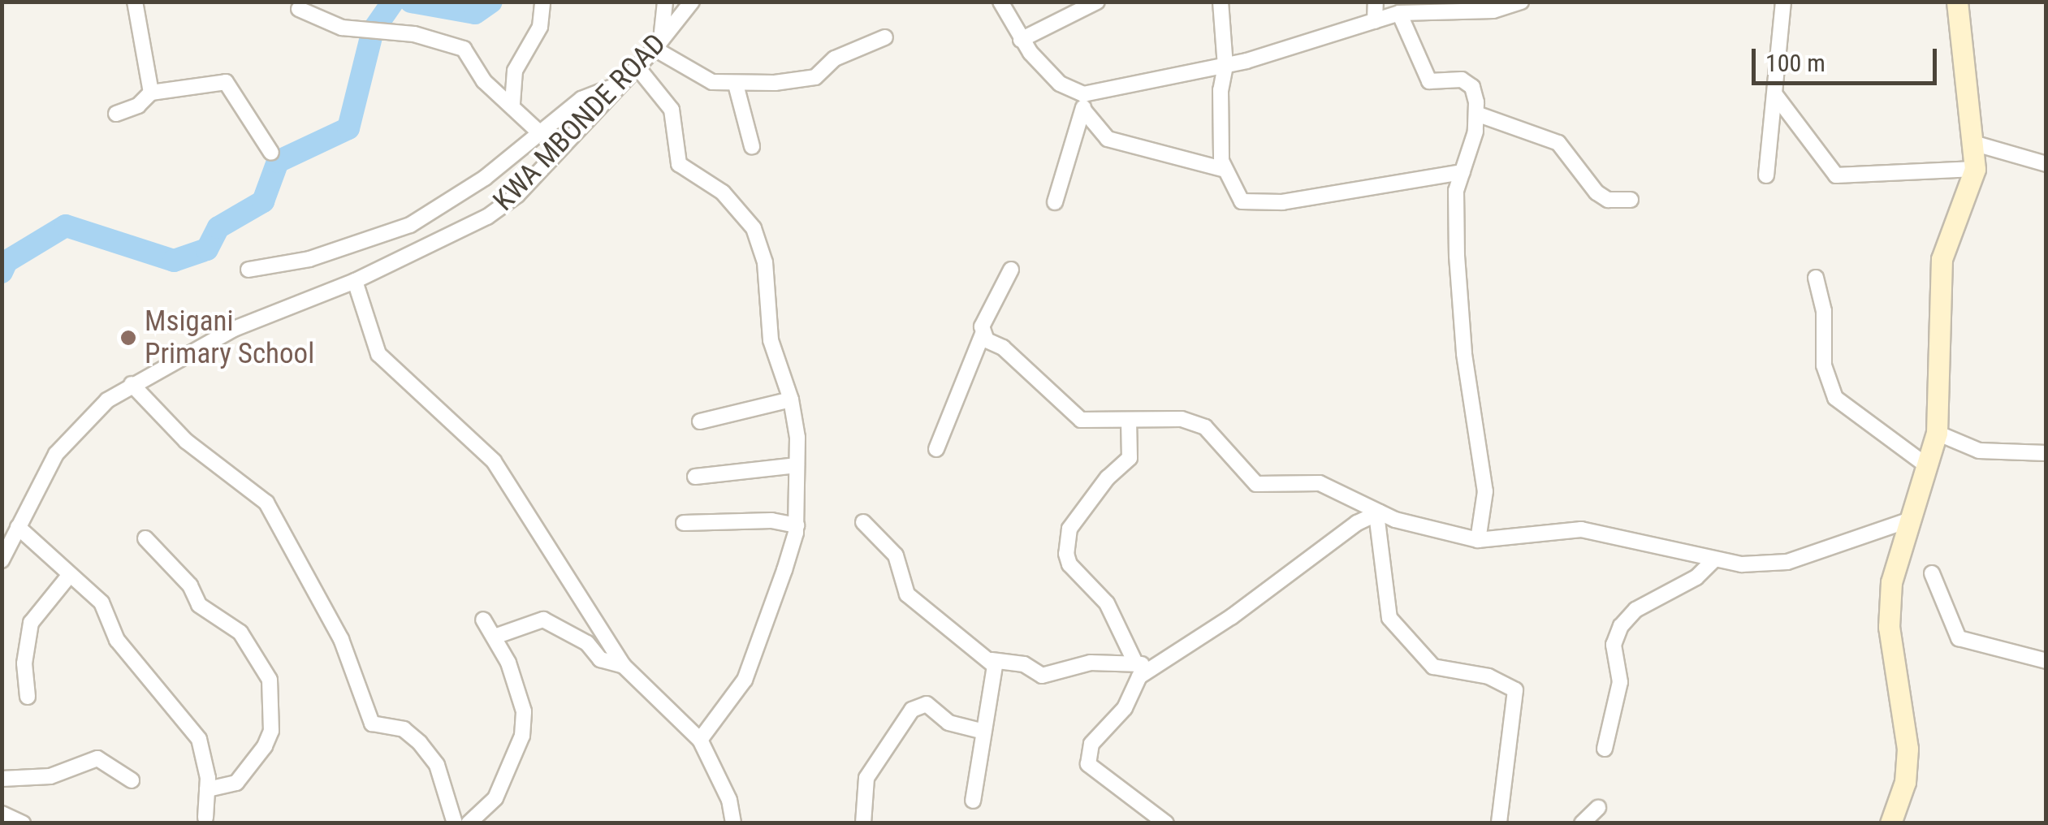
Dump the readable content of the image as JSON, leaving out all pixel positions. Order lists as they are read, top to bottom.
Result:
{
  "streets": {
    "street": ["KWA MBONDE ROAD"]
  },
  "places": ["Msigani Primary School"],
  "scale_bar": "100 m"
}
